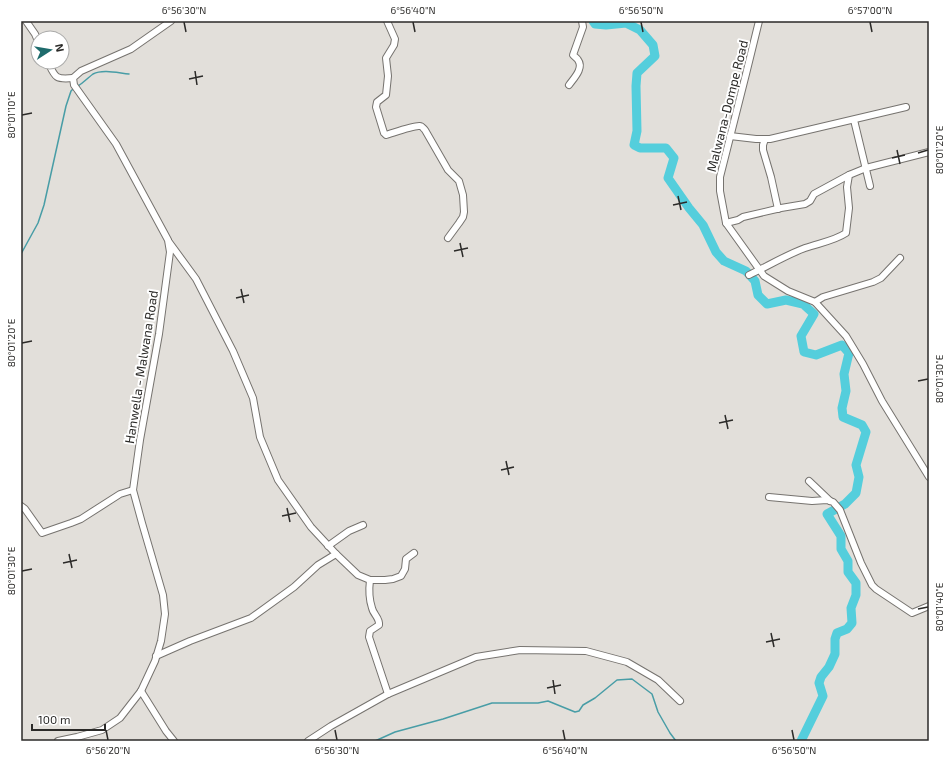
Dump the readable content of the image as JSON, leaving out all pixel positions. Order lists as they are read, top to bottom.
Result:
{
  "streets": {
    "street": ["Malwana-Dompe Road", "Hanwella - Malwana Road"]
  },
  "scale_bar": "100 m",
  "north": "right",
  "coordinates": [
    "6°56'30\"N",
    "6°56'40\"N",
    "6°56'50\"N",
    "6°57'00\"N",
    "80°01'10\"E",
    "80°01'20\"E",
    "80°01'30\"E",
    "80°01'40\"E",
    "6°56'20\"N"
  ]
}
